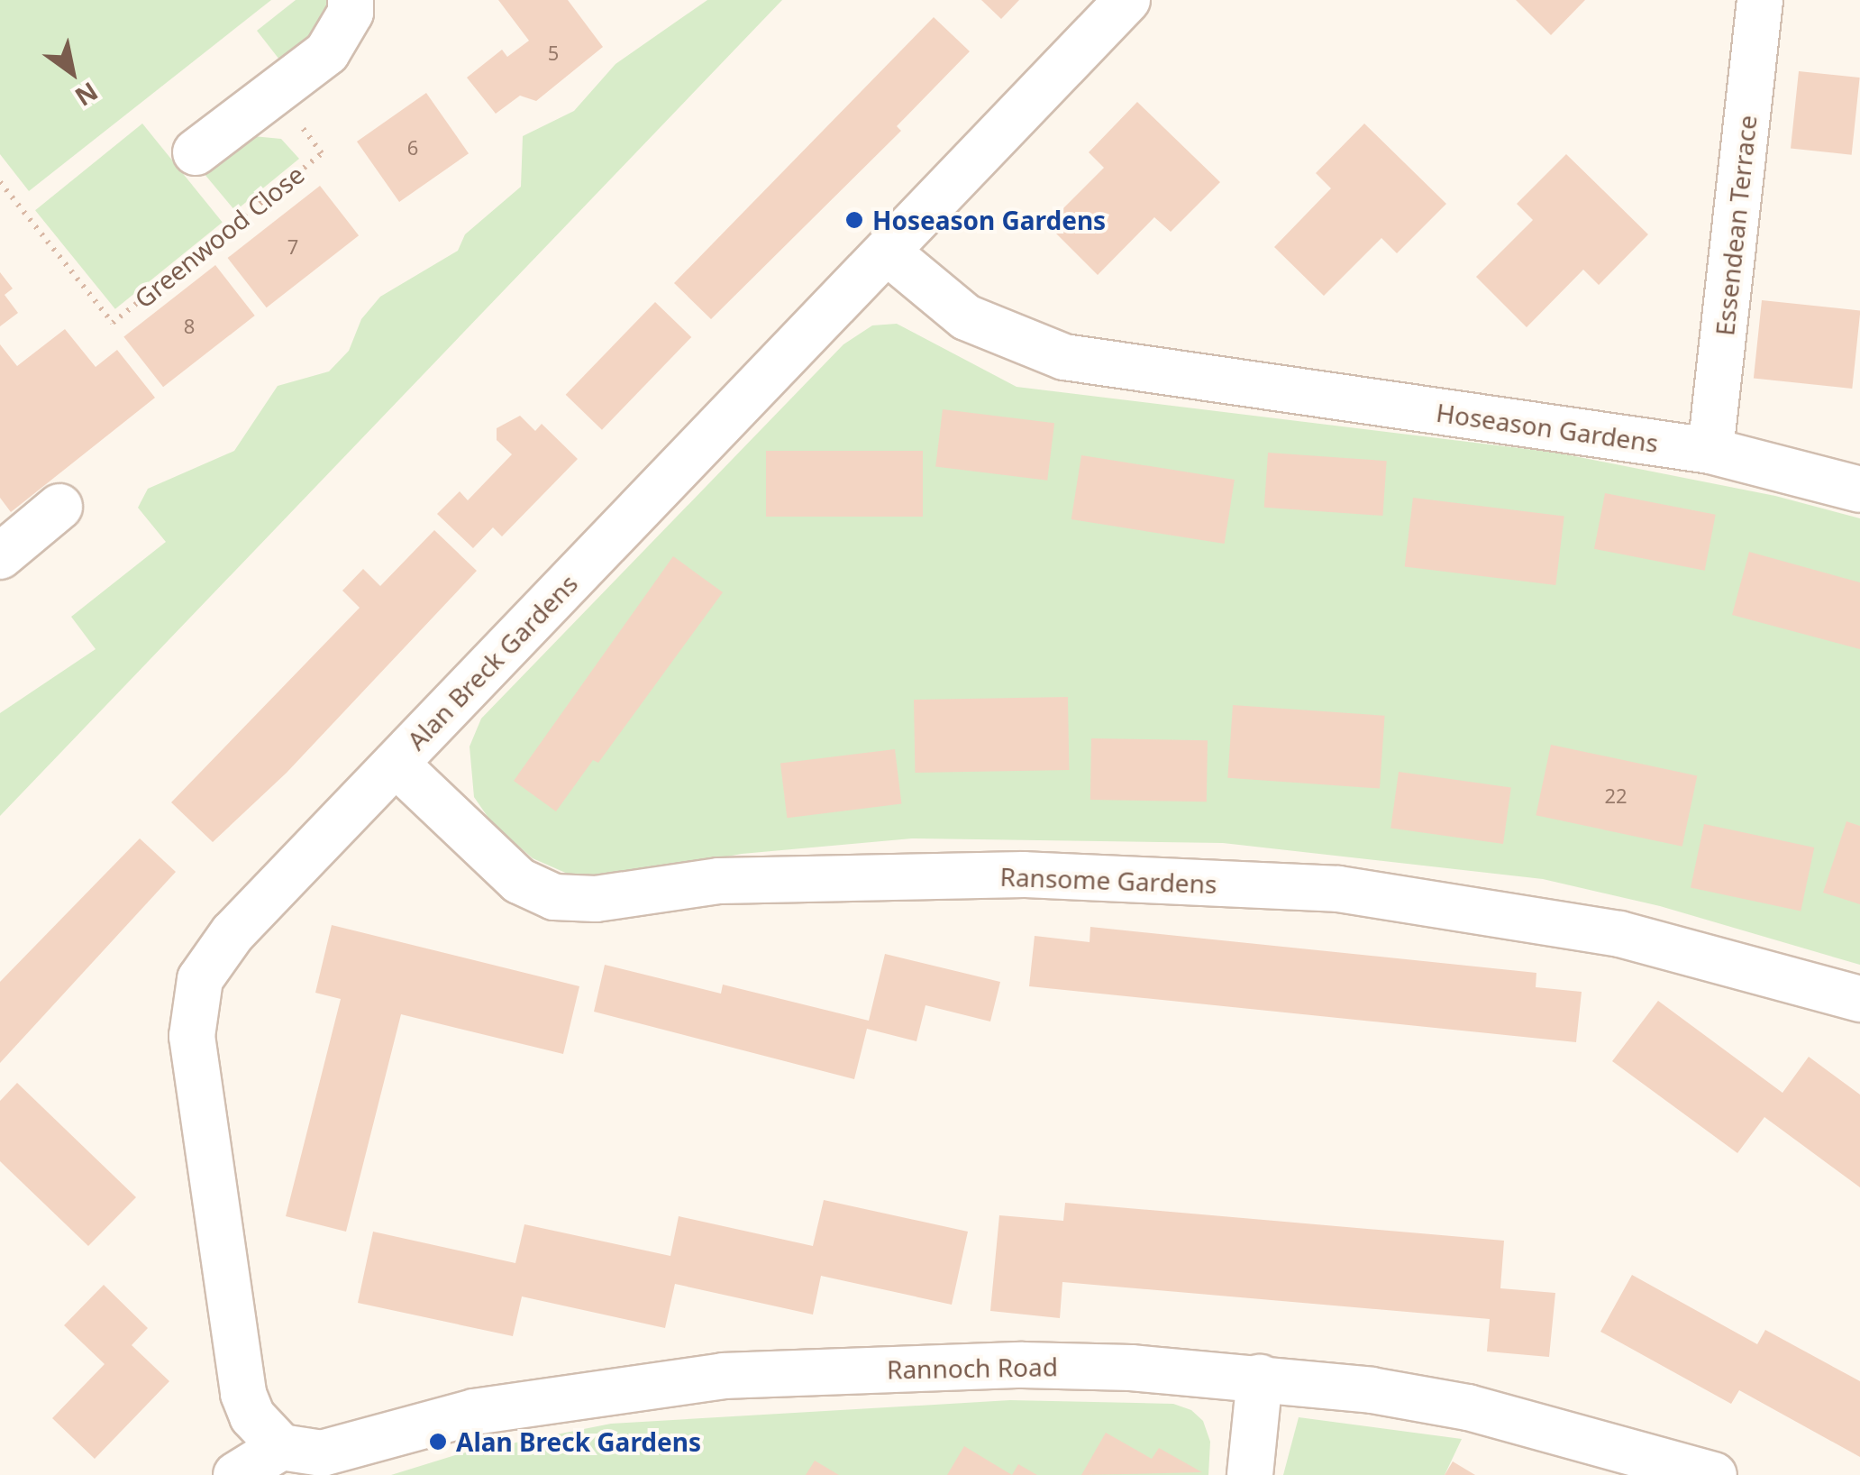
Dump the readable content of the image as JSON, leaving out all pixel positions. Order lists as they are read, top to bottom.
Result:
{
  "streets": {
    "street": [
      "Essendean Terrace",
      "Hoseason Gardens",
      "Alan Breck Gardens",
      "Ransome Gardens",
      "Rannoch Road"
    ],
    "path": ["Greenwood Close"]
  },
  "crossings": [
    ["Essendean Terrace", "Hoseason Gardens"],
    ["Hoseason Gardens", "Alan Breck Gardens"],
    ["Alan Breck Gardens", "Ransome Gardens"],
    ["Alan Breck Gardens", "Rannoch Road"]
  ],
  "places": ["Hoseason Gardens", "Alan Breck Gardens"],
  "house_numbers": [
    "5",
    "6",
    "7",
    "8",
    "22"
  ],
  "north": "bottom right"
}
